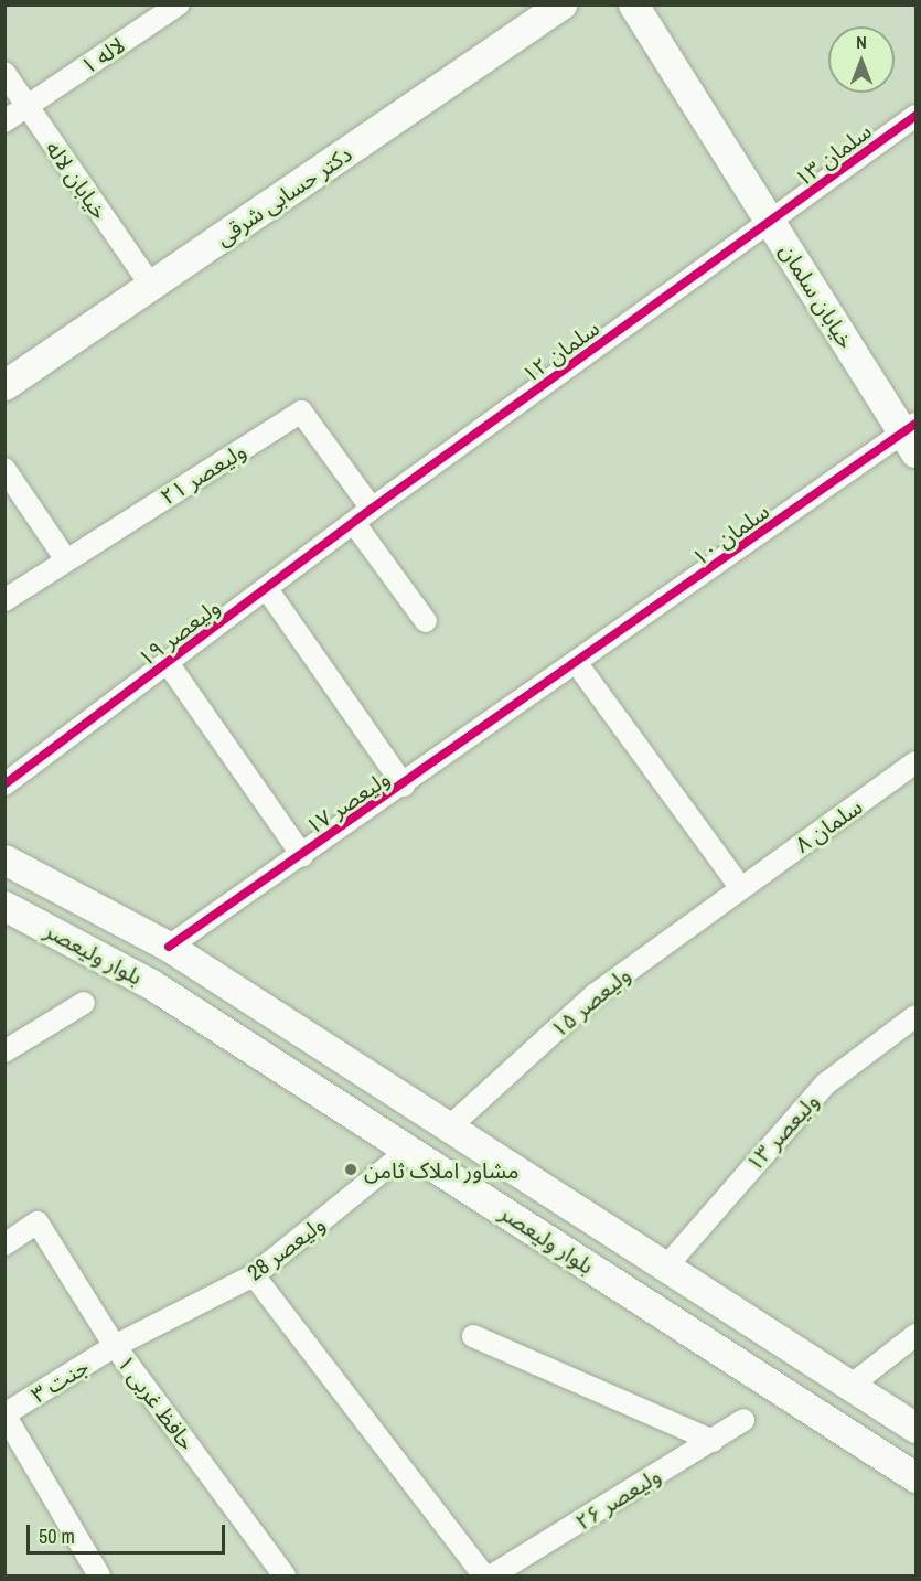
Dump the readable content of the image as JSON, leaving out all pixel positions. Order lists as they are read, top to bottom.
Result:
{
  "streets": {
    "main road": ["دکتر حسابی شرقی", "خیابان سلمان", "بلوار ولیعصر"],
    "street": [
      "لاله ۱",
      "سلمان ۱۳",
      "خیابان لاله",
      "سلمان ۱۲",
      "ولیعصر ۲۱",
      "سلمان ۱۰",
      "ولیعصر ۱۹",
      "ولیعصر ۱۷",
      "سلمان ۸",
      "ولیعصر ۱۵",
      "ولیعصر ۱۳",
      "ولیعصر 28",
      "جنت ۳",
      "حافظ غربی ۱",
      "ولیعصر ۲۶"
    ]
  },
  "crossings": [
    ["لاله ۱", "خیابان لاله"],
    ["سلمان ۱۳", "خیابان سلمان"],
    ["سلمان ۱۳", "سلمان ۱۲"],
    ["خیابان لاله", "دکتر حسابی شرقی"],
    ["خیابان سلمان", "سلمان ۱۲"],
    ["خیابان سلمان", "سلمان ۱۰"],
    ["سلمان ۱۲", "ولیعصر ۲۱"],
    ["سلمان ۱۲", "ولیعصر ۱۹"],
    ["ولیعصر ۲۱", "ولیعصر ۱۹"],
    ["سلمان ۱۰", "ولیعصر ۱۷"],
    ["ولیعصر ۱۷", "بلوار ولیعصر"],
    ["سلمان ۸", "ولیعصر ۱۵"],
    ["بلوار ولیعصر", "ولیعصر ۱۵"],
    ["بلوار ولیعصر", "ولیعصر ۱۳"],
    ["بلوار ولیعصر", "ولیعصر 28"],
    ["ولیعصر 28", "جنت ۳"],
    ["ولیعصر 28", "حافظ غربی ۱"],
    ["جنت ۳", "حافظ غربی ۱"]
  ],
  "places": ["مشاور املاک ثامن"],
  "scale_bar": "50 m",
  "north": "top"
}
